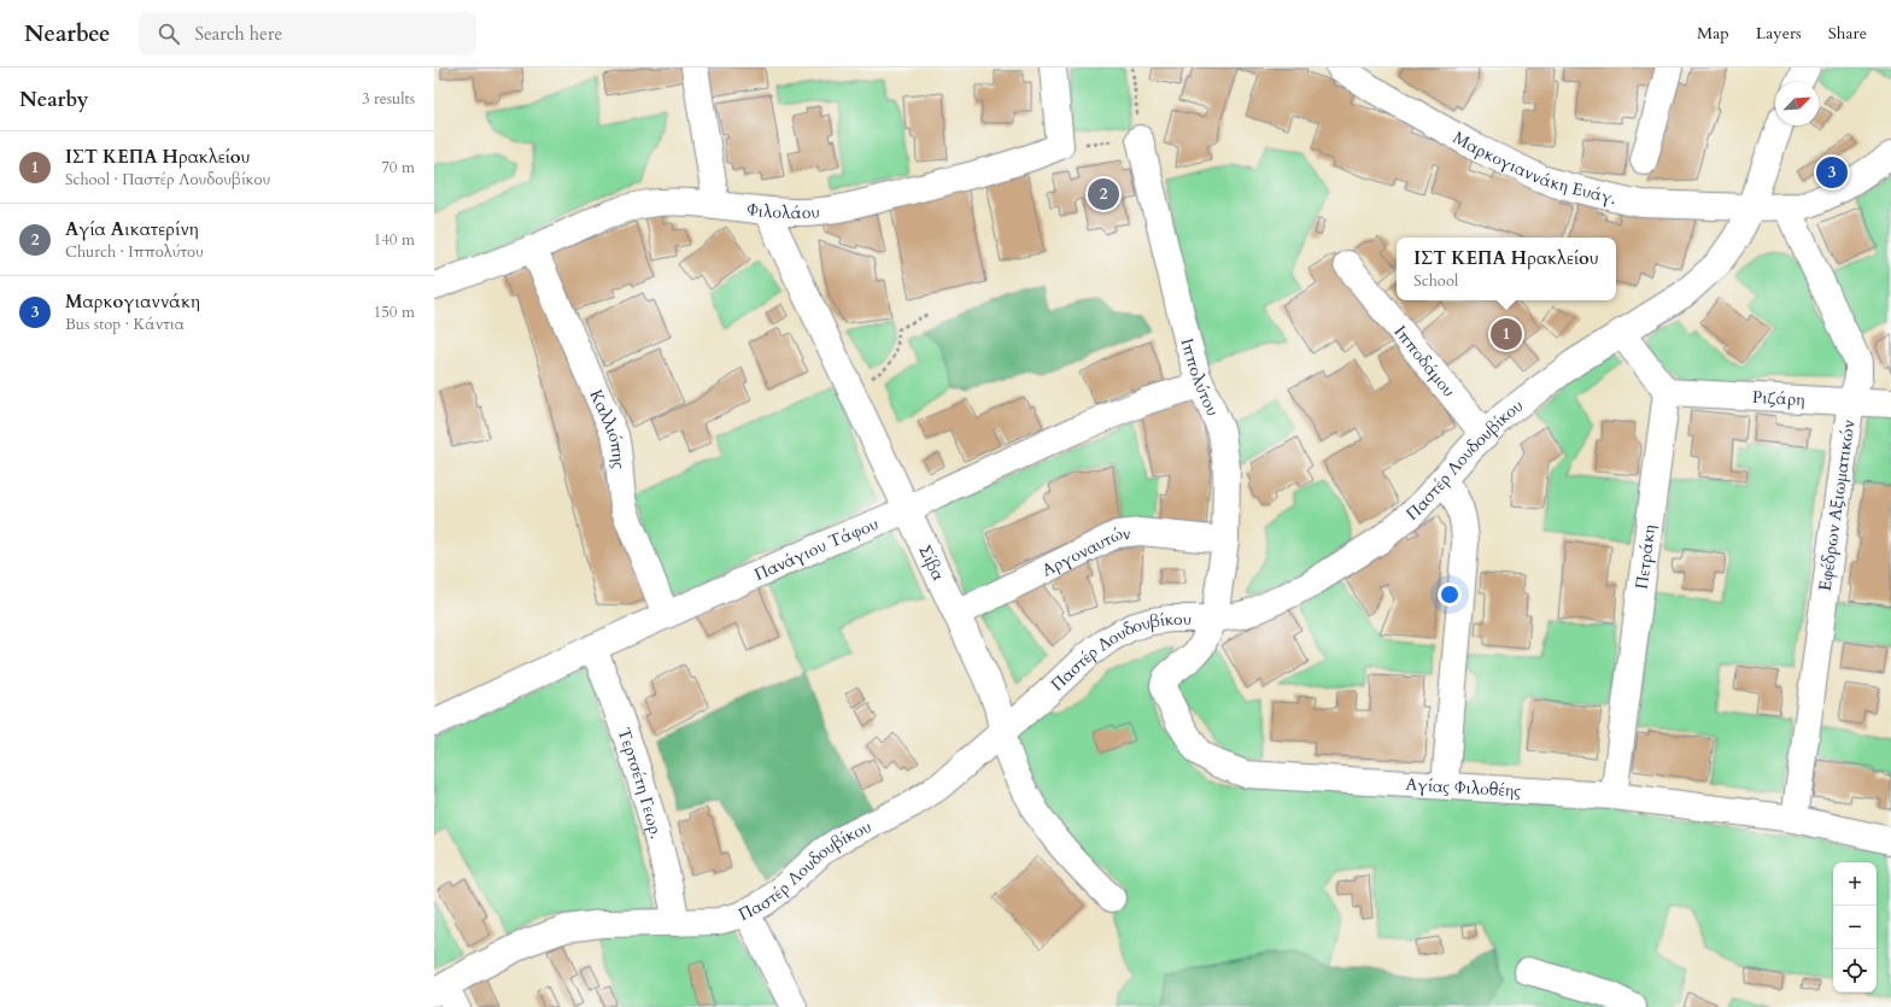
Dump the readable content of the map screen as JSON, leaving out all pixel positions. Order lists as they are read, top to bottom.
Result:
{
  "streets": {
    "street": [
      "Μαρκογιαννάκη Ευάγ.",
      "Φιλολάου",
      "Ιπποδάμου",
      "Ιππολύτου",
      "Ριζάρη",
      "Καλλιόπης",
      "Παστέρ Λουδουβίκου",
      "Εφέδρων Αξιωματικών",
      "Πανάγιου Τάφου",
      "Αργοναυτών",
      "Πετράκη",
      "Σίβα",
      "Τερτσέτη Γεωρ.",
      "Αγίας Φιλοθέης"
    ]
  },
  "crossings": [
    ["Μαρκογιαννάκη Ευάγ.", "Παστέρ Λουδουβίκου"],
    ["Μαρκογιαννάκη Ευάγ.", "Εφέδρων Αξιωματικών"],
    ["Φιλολάου", "Καλλιόπης"],
    ["Φιλολάου", "Σίβα"],
    ["Ιπποδάμου", "Παστέρ Λουδουβίκου"],
    ["Ιππολύτου", "Παστέρ Λουδουβίκου"],
    ["Ιππολύτου", "Πανάγιου Τάφου"],
    ["Ιππολύτου", "Αργοναυτών"],
    ["Ιππολύτου", "Αγίας Φιλοθέης"],
    ["Ριζάρη", "Εφέδρων Αξιωματικών"],
    ["Ριζάρη", "Πετράκη"],
    ["Καλλιόπης", "Πανάγιου Τάφου"],
    ["Παστέρ Λουδουβίκου", "Σίβα"],
    ["Παστέρ Λουδουβίκου", "Τερτσέτη Γεωρ."],
    ["Παστέρ Λουδουβίκου", "Αγίας Φιλοθέης"],
    ["Εφέδρων Αξιωματικών", "Αγίας Φιλοθέης"],
    ["Πανάγιου Τάφου", "Σίβα"],
    ["Πανάγιου Τάφου", "Τερτσέτη Γεωρ."],
    ["Αργοναυτών", "Σίβα"],
    ["Πετράκη", "Αγίας Φιλοθέης"]
  ],
  "north": "top right",
  "page": {
    "header": "Nearbee",
    "search": "Search here",
    "nav": ["Map", "Layers", "Share"],
    "heading": ["Nearby", "3 results"],
    "list": [
      {
        "mark": "1",
        "name": "ΙΣΤ ΚΕΠΑ Ηρακλείου",
        "note": "School · Παστέρ Λουδουβίκου",
        "value": "70 m"
      },
      {
        "mark": "2",
        "name": "Αγία Αικατερίνη",
        "note": "Church · Ιππολύτου",
        "value": "140 m"
      },
      {
        "mark": "3",
        "name": "Μαρκογιαννάκη",
        "note": "Bus stop · Κάντια",
        "value": "150 m"
      }
    ],
    "pins": ["3", "2", "1"],
    "popup": ["ΙΣΤ ΚΕΠΑ Ηρακλείου", "School"],
    "map_buttons": ["+", "−"]
  }
}
